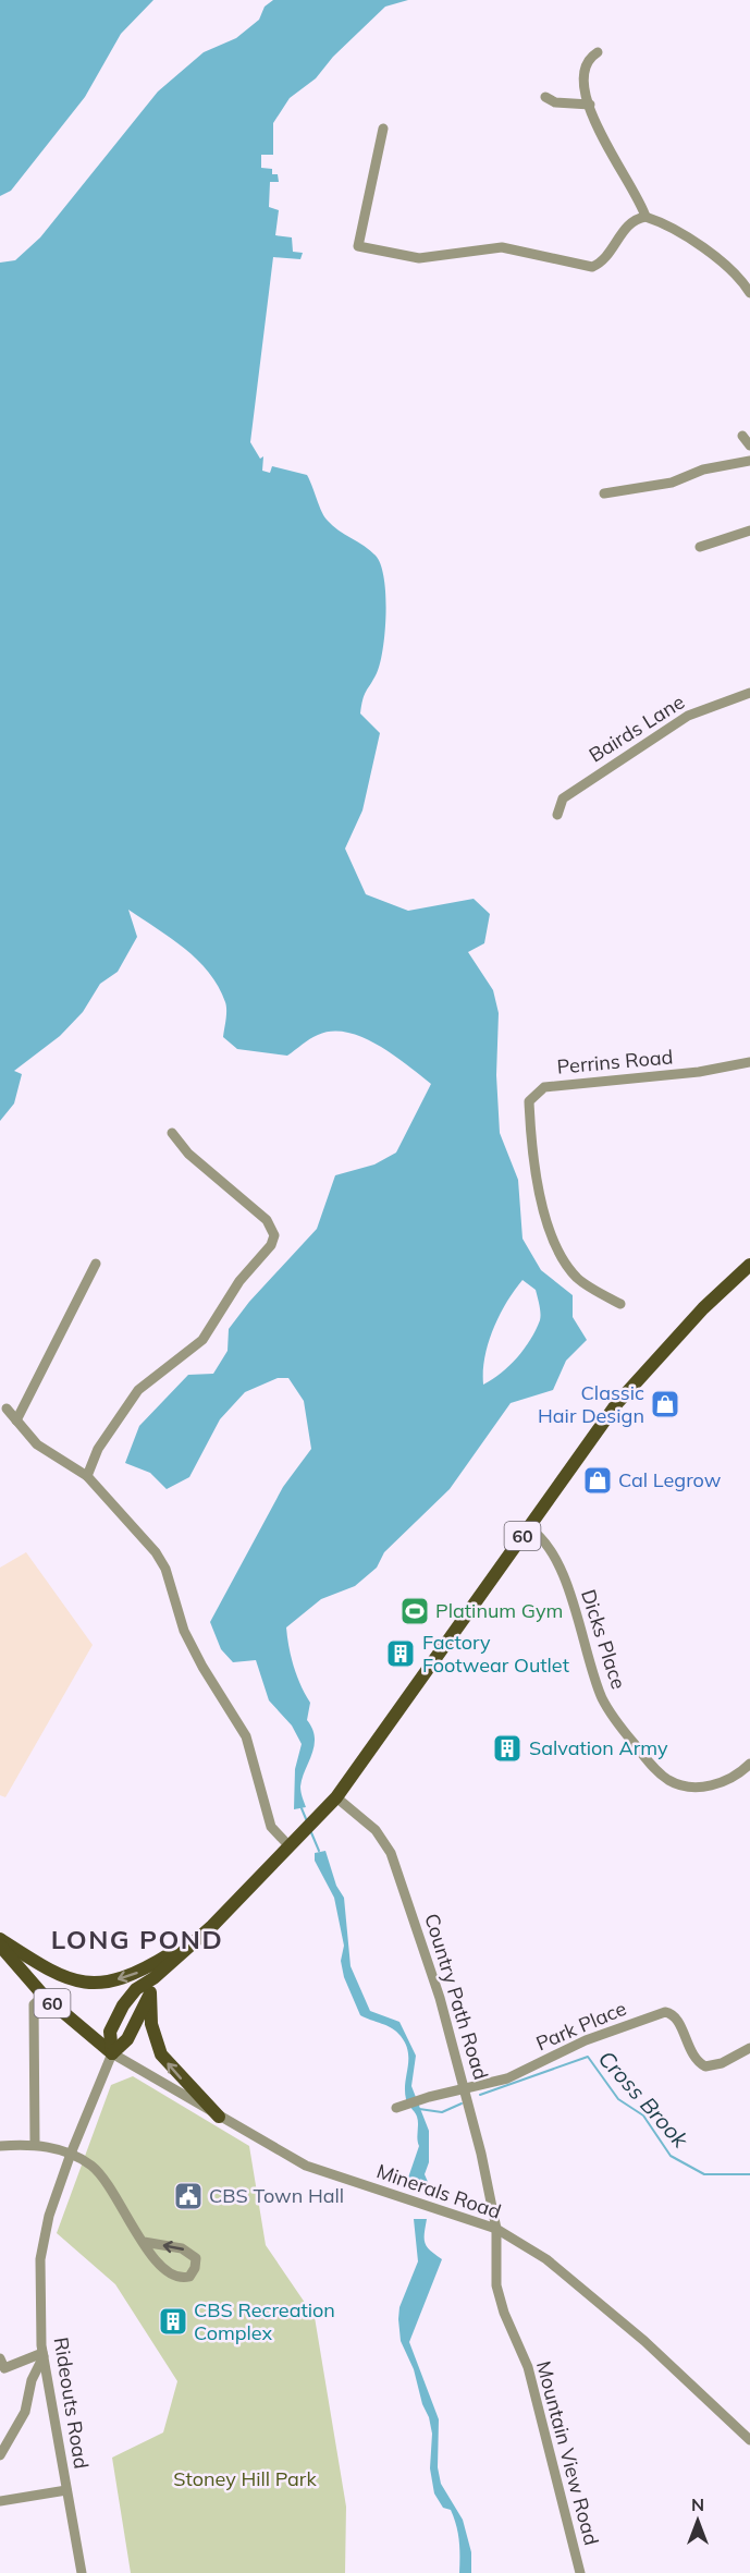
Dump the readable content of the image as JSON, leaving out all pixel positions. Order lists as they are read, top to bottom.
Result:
{
  "streets": {
    "main road": ["60"],
    "street": [
      "Bairds Lane",
      "Perrins Road",
      "Dicks Place",
      "Country Path Road",
      "Park Place",
      "Minerals Road",
      "Rideouts Road",
      "Mountain View Road"
    ]
  },
  "crossings": [
    ["60", "Dicks Place"],
    ["60", "Country Path Road"],
    ["60", "Minerals Road"],
    ["60", "Rideouts Road"],
    ["Country Path Road", "Park Place"],
    ["Country Path Road", "Minerals Road"],
    ["Country Path Road", "Mountain View Road"],
    ["Minerals Road", "Rideouts Road"],
    ["Minerals Road", "Mountain View Road"]
  ],
  "districts": ["LONG POND"],
  "water": ["Cross Brook"],
  "parks": ["Stoney Hill Park"],
  "places": {
    "shop": ["Classic Hair Design", "Cal Legrow"],
    "sports": ["Platinum Gym"],
    "building": ["Factory Footwear Outlet", "Salvation Army", "CBS Recreation Complex"],
    "public building": ["CBS Town Hall"]
  },
  "north": "top"
}
